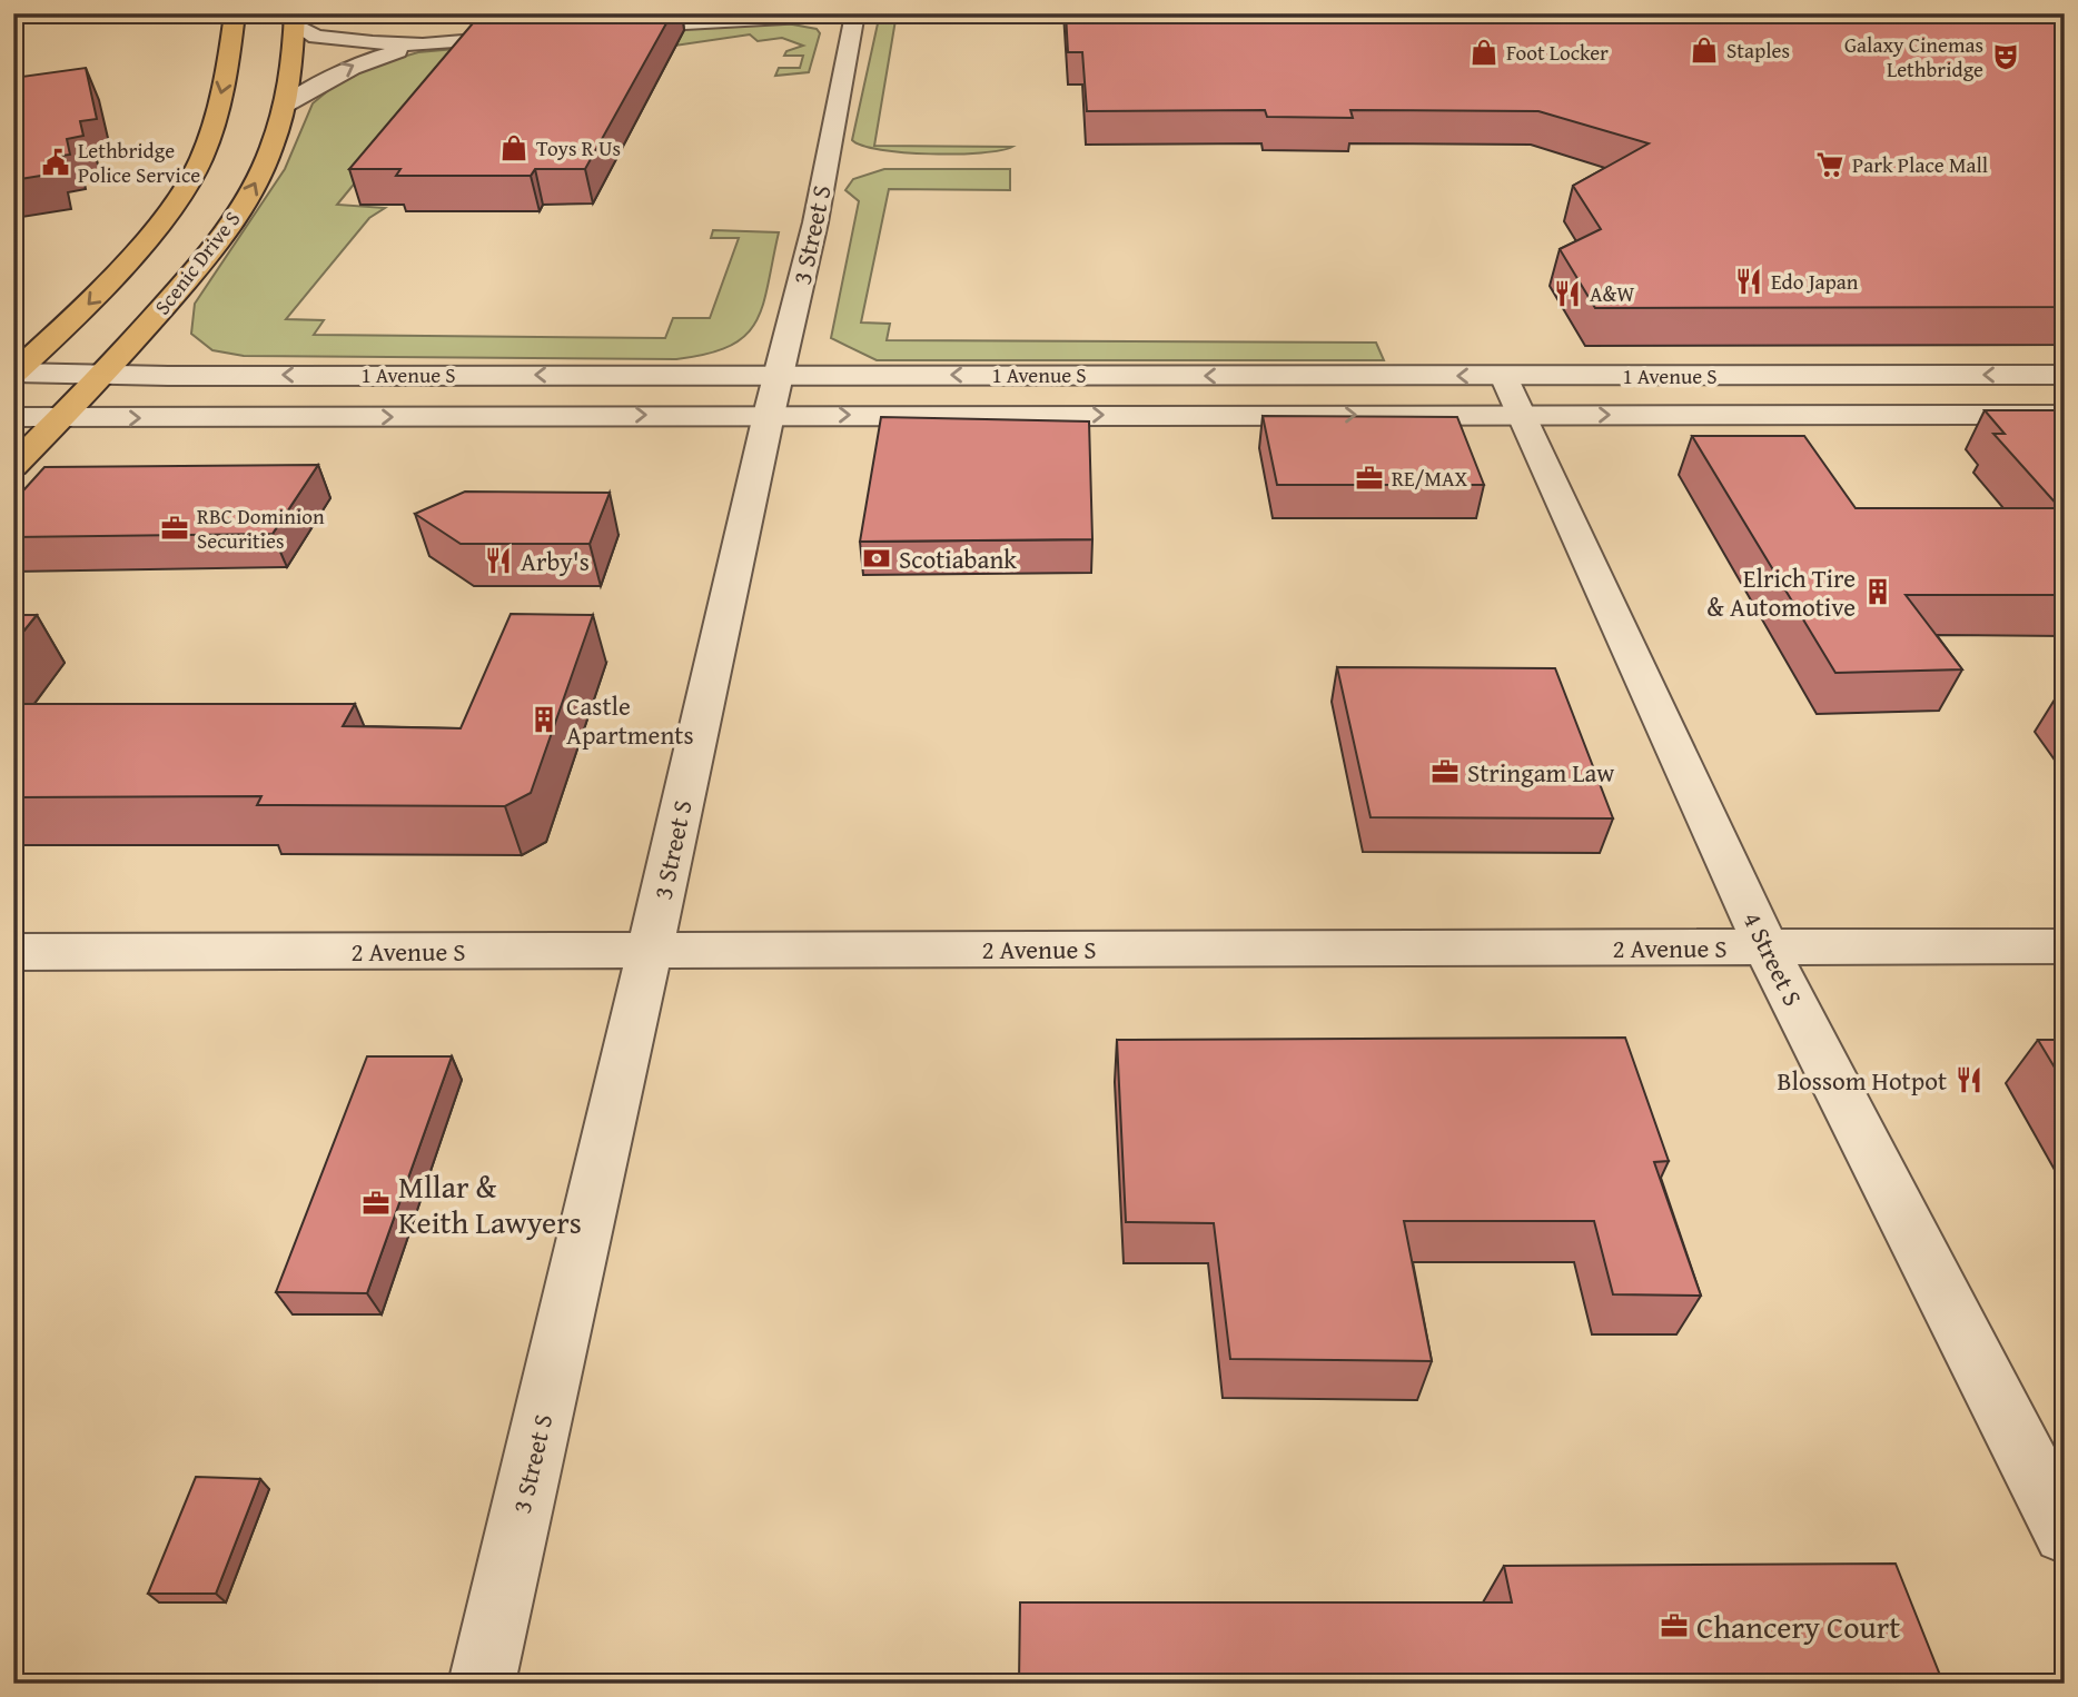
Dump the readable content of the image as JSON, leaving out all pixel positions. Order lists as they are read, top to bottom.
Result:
{
  "streets": {
    "main road": ["Scenic Drive S"],
    "street": [
      "3 Street S",
      "1 Avenue S",
      "2 Avenue S",
      "4 Street S"
    ]
  },
  "crossings": [
    ["3 Street S", "1 Avenue S"],
    ["3 Street S", "2 Avenue S"],
    ["Scenic Drive S", "1 Avenue S"],
    ["1 Avenue S", "4 Street S"],
    ["2 Avenue S", "4 Street S"]
  ],
  "places": {
    "shop": ["Staples", "Foot Locker", "Toys R Us"],
    "theatre": ["Galaxy Cinemas Lethbridge"],
    "public building": ["Lethbridge Police Service"],
    "supermarket": ["Park Place Mall"],
    "restaurant": [
      "Edo Japan",
      "A&W",
      "Arby's",
      "Blossom Hotpot"
    ],
    "office": [
      "RE/MAX",
      "RBC Dominion Securities",
      "Stringam Law",
      "Mllar & Keith Lawyers",
      "Chancery Court"
    ],
    "bank": ["Scotiabank"],
    "building": ["Elrich Tire & Automotive", "Castle Apartments"]
  }
}
